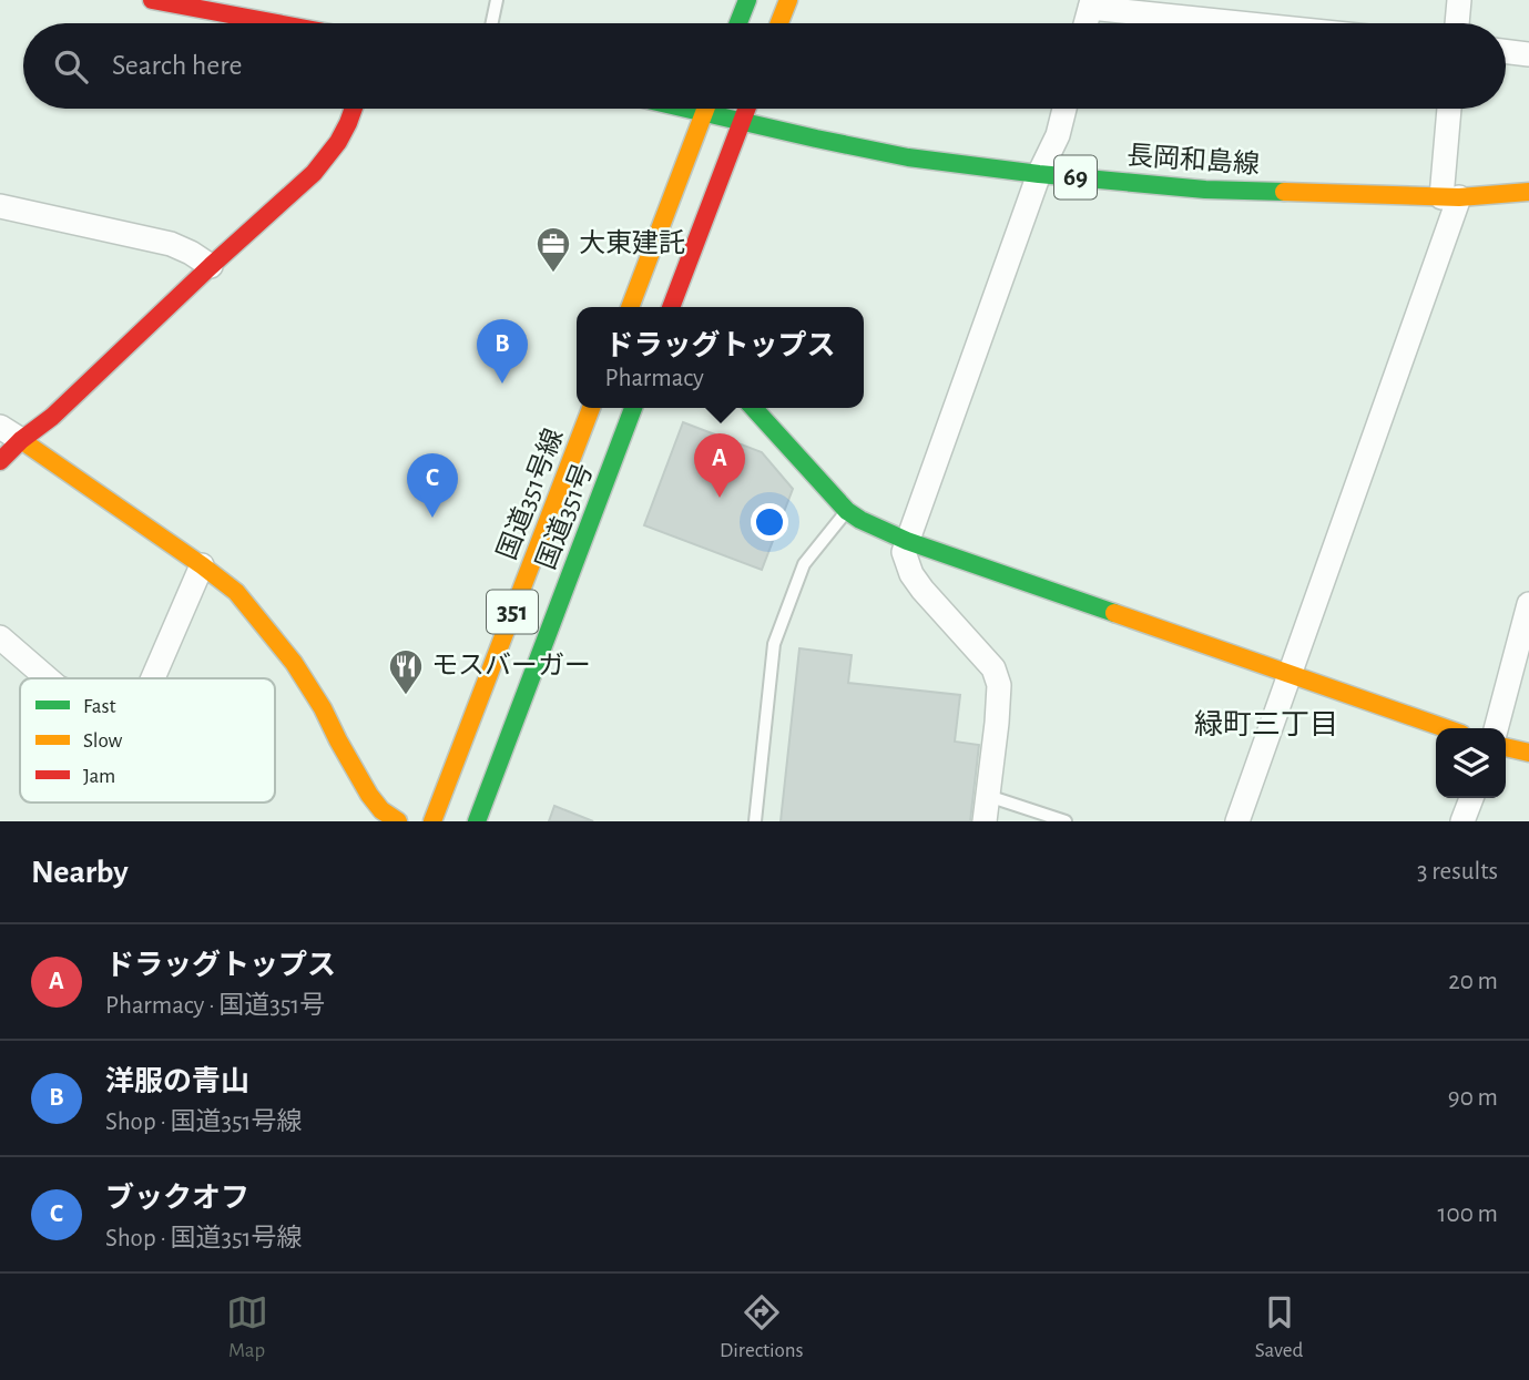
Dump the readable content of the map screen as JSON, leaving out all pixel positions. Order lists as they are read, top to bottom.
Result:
{
  "streets": {
    "main road": [
      "長岡和島線",
      "69",
      "国道351号線",
      "国道351号",
      "351"
    ]
  },
  "districts": ["緑町三丁目"],
  "places": {
    "office": ["大東建託"],
    "restaurant": ["モスバーガー"]
  },
  "legend": ["Fast", "Slow", "Jam"],
  "page": {
    "search": "Search here",
    "popup": ["ドラッグトップス", "Pharmacy"],
    "pins": ["B", "A", "C"],
    "heading": ["Nearby", "3 results"],
    "list": [
      {
        "mark": "A",
        "name": "ドラッグトップス",
        "note": "Pharmacy · 国道351号",
        "value": "20 m"
      },
      {
        "mark": "B",
        "name": "洋服の青山",
        "note": "Shop · 国道351号線",
        "value": "90 m"
      },
      {
        "mark": "C",
        "name": "ブックオフ",
        "note": "Shop · 国道351号線",
        "value": "100 m"
      }
    ],
    "nav": ["Map", "Directions", "Saved"]
  }
}
